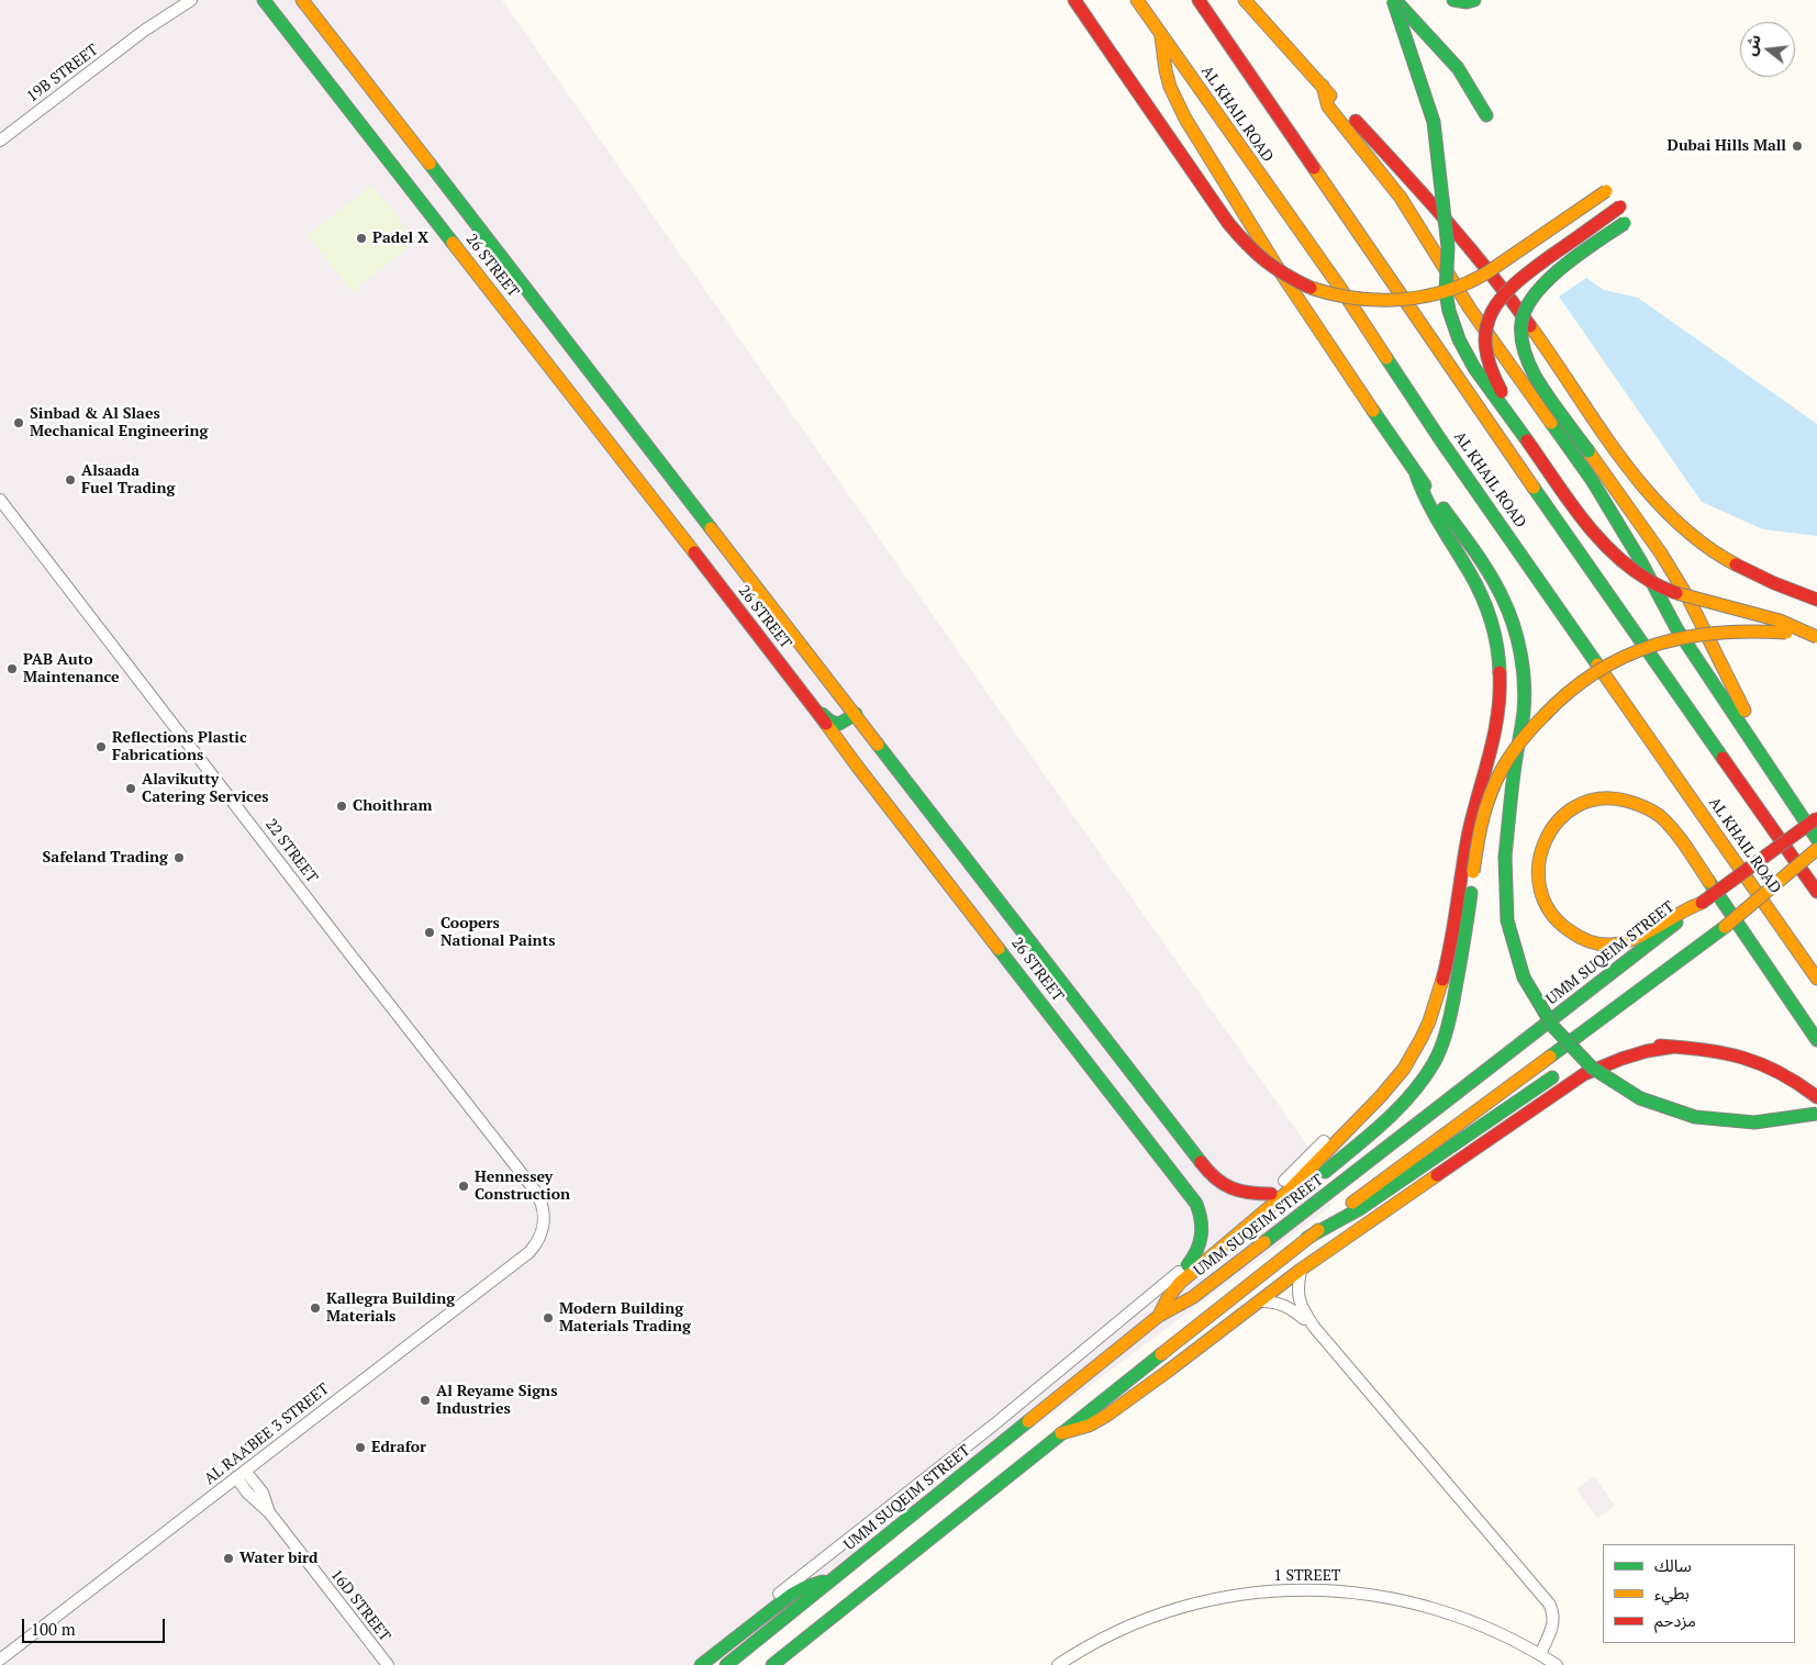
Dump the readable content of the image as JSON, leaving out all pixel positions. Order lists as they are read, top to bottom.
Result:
{
  "streets": {
    "main road": ["AL KHAIL ROAD", "26 STREET", "UMM SUQEIM STREET"],
    "street": [
      "19B STREET",
      "22 STREET",
      "AL RAA'BEE 3 STREET",
      "1 STREET",
      "16D STREET"
    ]
  },
  "crossings": [
    ["22 STREET", "AL RAA'BEE 3 STREET"],
    ["AL RAA'BEE 3 STREET", "16D STREET"]
  ],
  "places": [
    "Dubai Hills Mall",
    "Padel X",
    "Sinbad & Al Slaes Mechanical Engineering",
    "Alsaada Fuel Trading",
    "PAB Auto Maintenance",
    "Reflections Plastic Fabrications",
    "Alavikutty Catering Services",
    "Choithram",
    "Safeland Trading",
    "Coopers National Paints",
    "Hennessey Construction",
    "Kallegra Building Materials",
    "Modern Building Materials Trading",
    "Al Reyame Signs Industries",
    "Edrafor",
    "Water bird"
  ],
  "legend": ["سالك", "بطيء", "مزدحم"],
  "scale_bar": "100 m",
  "north": "left"
}
